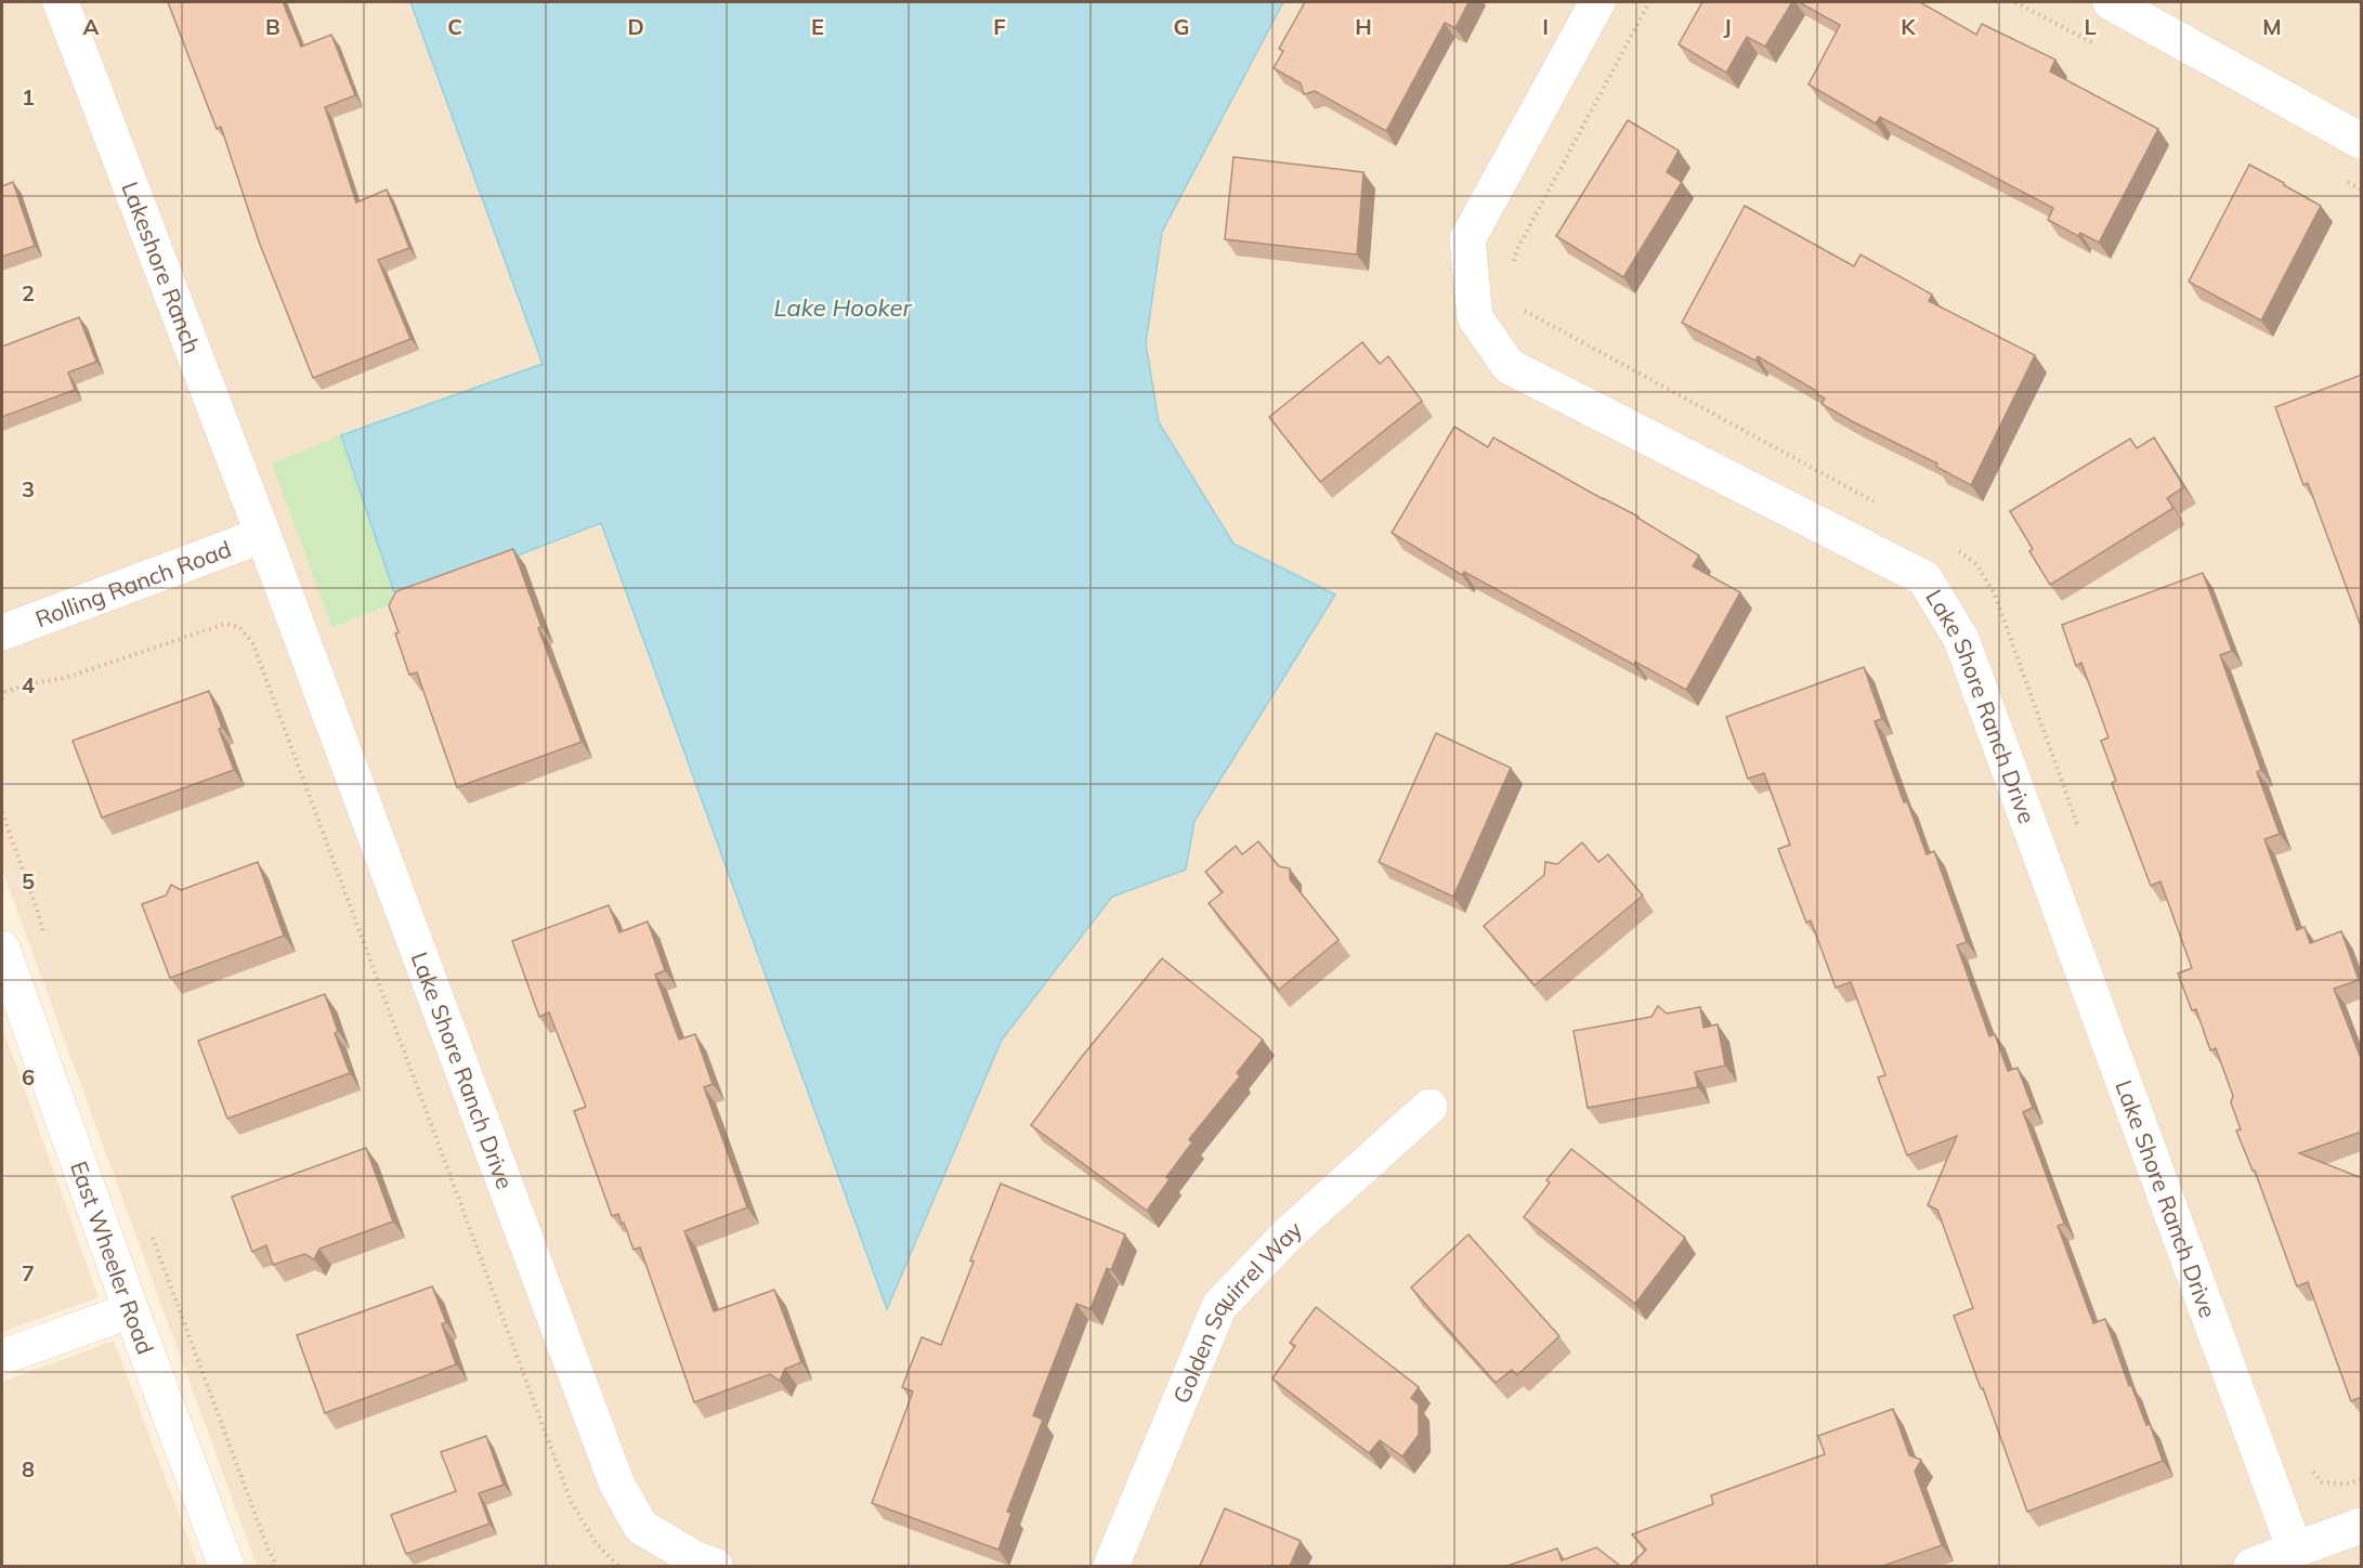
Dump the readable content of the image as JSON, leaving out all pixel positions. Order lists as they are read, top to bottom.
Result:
{
  "streets": {
    "street": [
      "Lakeshore Ranch",
      "Rolling Ranch Road",
      "Lake Shore Ranch Drive",
      "East Wheeler Road",
      "Golden Squirrel Way"
    ]
  },
  "crossings": [
    ["Lakeshore Ranch", "Rolling Ranch Road"],
    ["Lakeshore Ranch", "Lake Shore Ranch Drive"],
    ["Rolling Ranch Road", "Lake Shore Ranch Drive"]
  ],
  "water": ["Lake Hooker"],
  "grid": {
    "columns": [
      "A",
      "B",
      "C",
      "D",
      "E",
      "F",
      "G",
      "H",
      "I",
      "J",
      "K",
      "L",
      "M"
    ],
    "rows": [
      "1",
      "2",
      "3",
      "4",
      "5",
      "6",
      "7",
      "8"
    ]
  }
}
